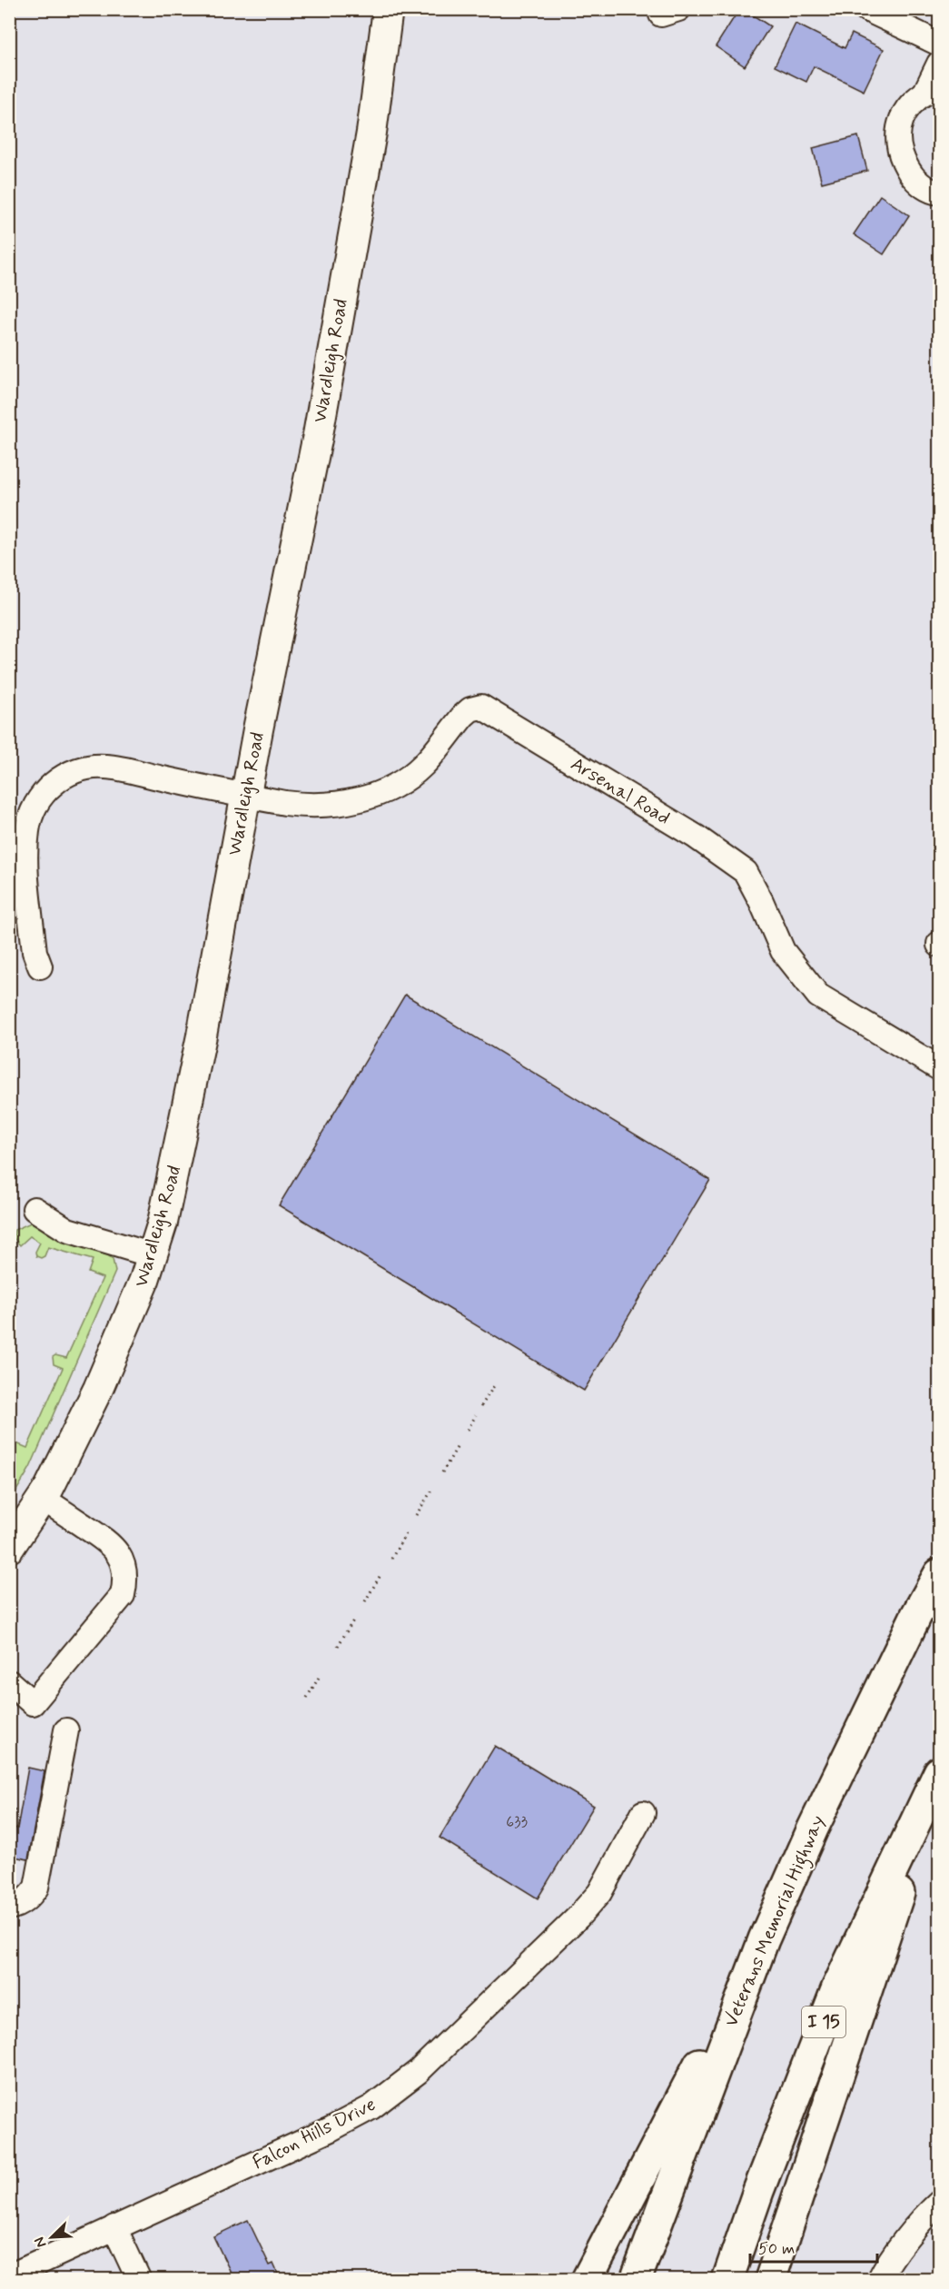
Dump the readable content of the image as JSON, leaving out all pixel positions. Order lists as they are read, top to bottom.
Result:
{
  "streets": {
    "highway": ["Veterans Memorial Highway", "I 15"],
    "main road": ["Wardleigh Road"],
    "street": ["Arsenal Road", "Falcon Hills Drive"]
  },
  "crossings": [
    ["Wardleigh Road", "Arsenal Road"]
  ],
  "house_numbers": ["633"],
  "scale_bar": "50 m",
  "north": "bottom left"
}
